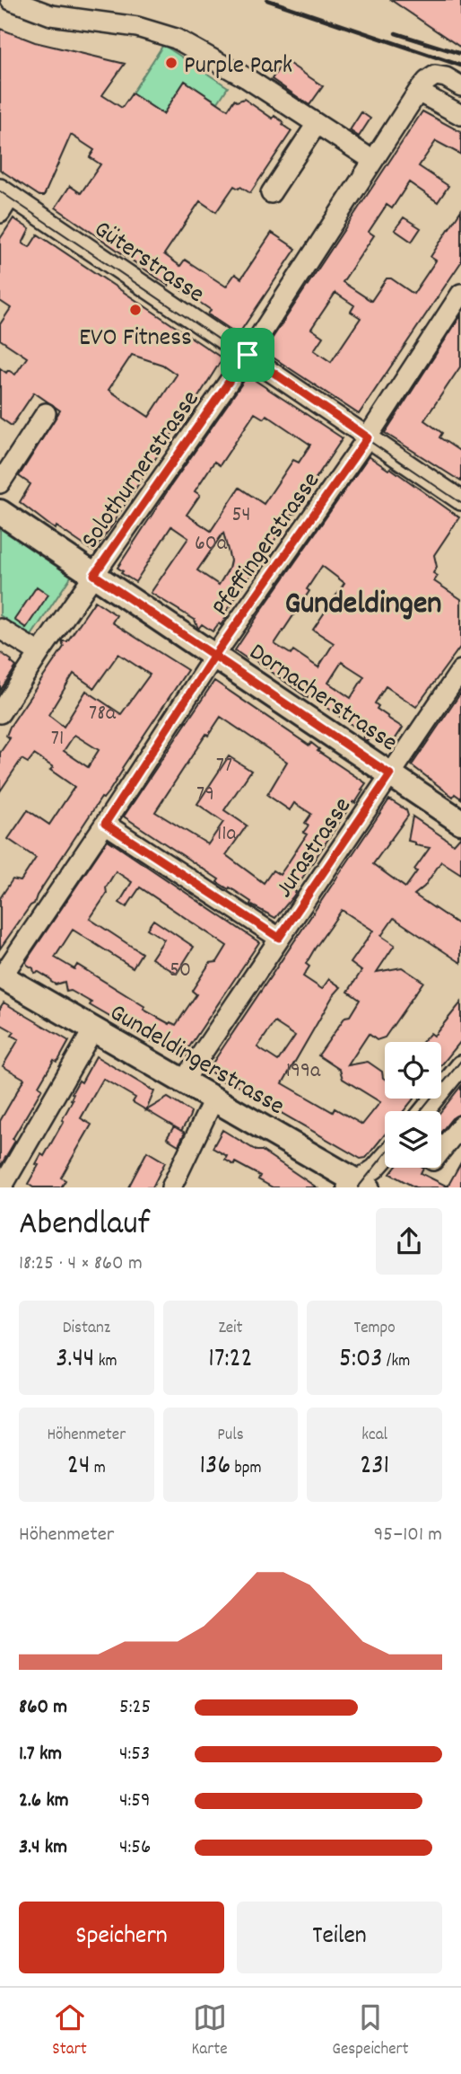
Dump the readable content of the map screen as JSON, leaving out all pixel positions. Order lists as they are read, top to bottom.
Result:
{
  "streets": {
    "main road": ["Dornacherstrasse", "Gundeldingerstrasse"],
    "street": [
      "Güterstrasse",
      "Solothurnerstrasse",
      "Pfeffingerstrasse",
      "Jurastrasse"
    ]
  },
  "crossings": [
    ["Güterstrasse", "Solothurnerstrasse"],
    ["Güterstrasse", "Pfeffingerstrasse"],
    ["Solothurnerstrasse", "Dornacherstrasse"],
    ["Pfeffingerstrasse", "Dornacherstrasse"],
    ["Pfeffingerstrasse", "Gundeldingerstrasse"],
    ["Dornacherstrasse", "Jurastrasse"],
    ["Jurastrasse", "Gundeldingerstrasse"]
  ],
  "districts": ["Gundeldingen"],
  "places": ["Purple Park", "EVO Fitness"],
  "house_numbers": [
    "54",
    "60a",
    "78a",
    "71",
    "77",
    "79",
    "11a",
    "50",
    "199a"
  ],
  "page": {
    "heading": ["Abendlauf", "18:25 · 4 × 860 m"],
    "stats": [
      ["Distanz", "3.44 km"],
      ["Zeit", "17:22"],
      ["Tempo", "5:03 /km"],
      ["Höhenmeter", "24 m"],
      ["Puls", "136 bpm"],
      ["kcal", "231"]
    ],
    "chart": ["Höhenmeter", "95–101 m"],
    "list": [
      {
        "name": "860 m",
        "note": "5:25"
      },
      {
        "name": "1.7 km",
        "note": "4:53"
      },
      {
        "name": "2.6 km",
        "note": "4:59"
      },
      {
        "name": "3.4 km",
        "note": "4:56"
      }
    ],
    "buttons": ["Speichern", "Teilen"],
    "tabs": ["Start", "Karte", "Gespeichert"]
  }
}
